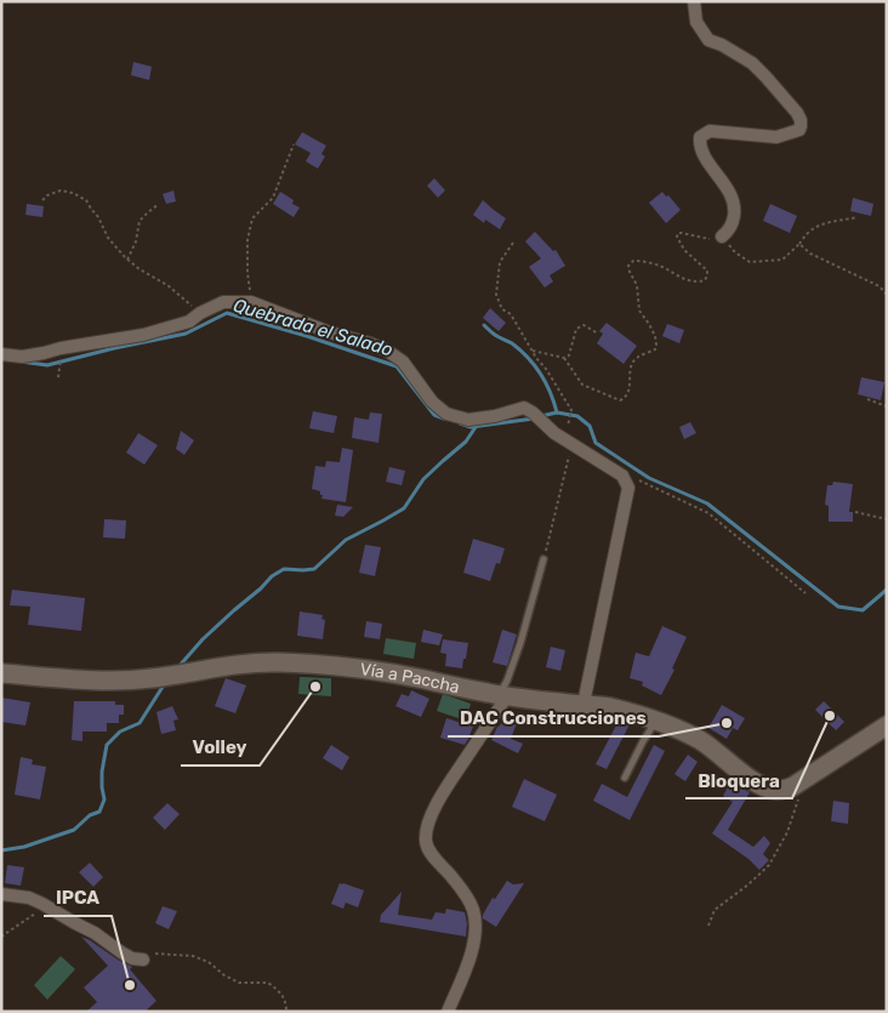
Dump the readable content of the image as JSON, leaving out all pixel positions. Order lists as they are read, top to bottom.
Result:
{
  "streets": {
    "main road": ["Vía a Paccha"]
  },
  "water": ["Quebrada el Salado"],
  "places": [
    "Volley",
    "Bloquera",
    "DAC Construcciones",
    "IPCA"
  ]
}
